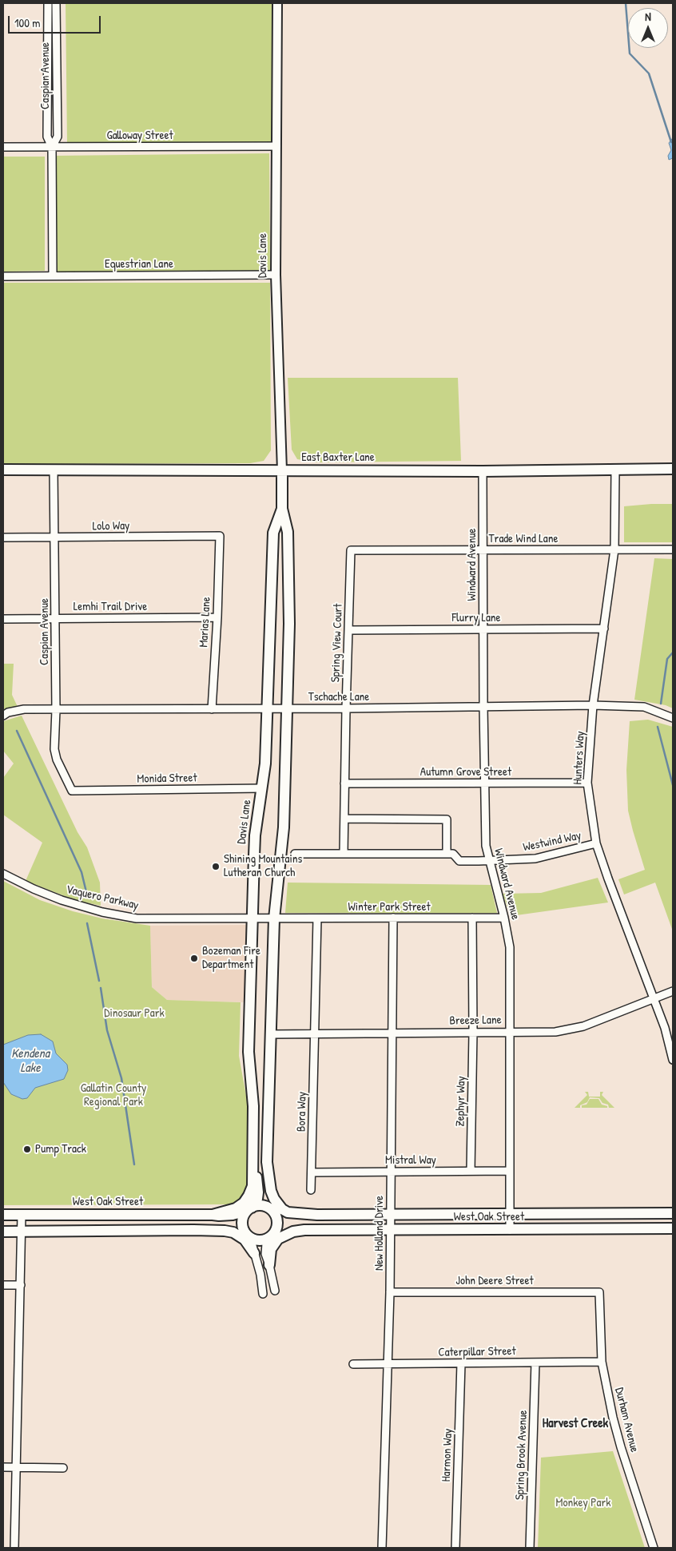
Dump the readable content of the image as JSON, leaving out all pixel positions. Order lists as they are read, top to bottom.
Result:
{
  "streets": {
    "main road": ["Davis Lane", "East Baxter Lane", "West Oak Street"],
    "street": [
      "Caspian Avenue",
      "Galloway Street",
      "Equestrian Lane",
      "Lolo Way",
      "Trade Wind Lane",
      "Windward Avenue",
      "Lemhi Trail Drive",
      "Flurry Lane",
      "Marias Lane",
      "Spring View Court",
      "Tschache Lane",
      "Hunters Way",
      "Autumn Grove Street",
      "Monida Street",
      "Westwind Way",
      "Vaquero Parkway",
      "Winter Park Street",
      "Breeze Lane",
      "Zephyr Way",
      "Bora Way",
      "Mistral Way",
      "New Holland Drive",
      "John Deere Street",
      "Caterpillar Street",
      "Durham Avenue",
      "Harmon Way",
      "Spring Brook Avenue"
    ]
  },
  "crossings": [
    ["Caspian Avenue", "Galloway Street"],
    ["Caspian Avenue", "Equestrian Lane"],
    ["Caspian Avenue", "East Baxter Lane"],
    ["Caspian Avenue", "Lolo Way"],
    ["Caspian Avenue", "Lemhi Trail Drive"],
    ["Caspian Avenue", "Tschache Lane"],
    ["Caspian Avenue", "Monida Street"],
    ["Galloway Street", "Davis Lane"],
    ["Davis Lane", "Equestrian Lane"],
    ["Davis Lane", "East Baxter Lane"],
    ["Davis Lane", "Tschache Lane"],
    ["Davis Lane", "Monida Street"],
    ["Davis Lane", "Vaquero Parkway"],
    ["Davis Lane", "Winter Park Street"],
    ["Davis Lane", "Breeze Lane"],
    ["East Baxter Lane", "Windward Avenue"],
    ["East Baxter Lane", "Hunters Way"],
    ["Lolo Way", "Marias Lane"],
    ["Trade Wind Lane", "Windward Avenue"],
    ["Trade Wind Lane", "Spring View Court"],
    ["Trade Wind Lane", "Hunters Way"],
    ["Windward Avenue", "Flurry Lane"],
    ["Windward Avenue", "Tschache Lane"],
    ["Windward Avenue", "Autumn Grove Street"],
    ["Windward Avenue", "Westwind Way"],
    ["Windward Avenue", "Winter Park Street"],
    ["Windward Avenue", "Breeze Lane"],
    ["Windward Avenue", "Mistral Way"],
    ["Windward Avenue", "West Oak Street"],
    ["Lemhi Trail Drive", "Marias Lane"],
    ["Flurry Lane", "Spring View Court"],
    ["Flurry Lane", "Hunters Way"],
    ["Marias Lane", "Tschache Lane"],
    ["Spring View Court", "Tschache Lane"],
    ["Spring View Court", "Autumn Grove Street"],
    ["Tschache Lane", "Hunters Way"],
    ["Hunters Way", "Autumn Grove Street"],
    ["Hunters Way", "Westwind Way"],
    ["Hunters Way", "Breeze Lane"],
    ["Vaquero Parkway", "Winter Park Street"],
    ["Winter Park Street", "Zephyr Way"],
    ["Winter Park Street", "Bora Way"],
    ["Winter Park Street", "New Holland Drive"],
    ["Breeze Lane", "Zephyr Way"],
    ["Breeze Lane", "Bora Way"],
    ["Breeze Lane", "New Holland Drive"],
    ["Zephyr Way", "Mistral Way"],
    ["Bora Way", "Mistral Way"],
    ["Mistral Way", "New Holland Drive"],
    ["West Oak Street", "New Holland Drive"],
    ["New Holland Drive", "John Deere Street"],
    ["New Holland Drive", "Caterpillar Street"],
    ["John Deere Street", "Durham Avenue"],
    ["Caterpillar Street", "Durham Avenue"],
    ["Caterpillar Street", "Harmon Way"],
    ["Caterpillar Street", "Spring Brook Avenue"]
  ],
  "districts": ["Harvest Creek"],
  "water": ["Kendena Lake"],
  "parks": ["Dinosaur Park", "Gallatin County Regional Park", "Monkey Park"],
  "places": ["Shining Mountains Lutheran Church", "Bozeman Fire Department", "Pump Track"],
  "scale_bar": "100 m",
  "north": "top"
}
